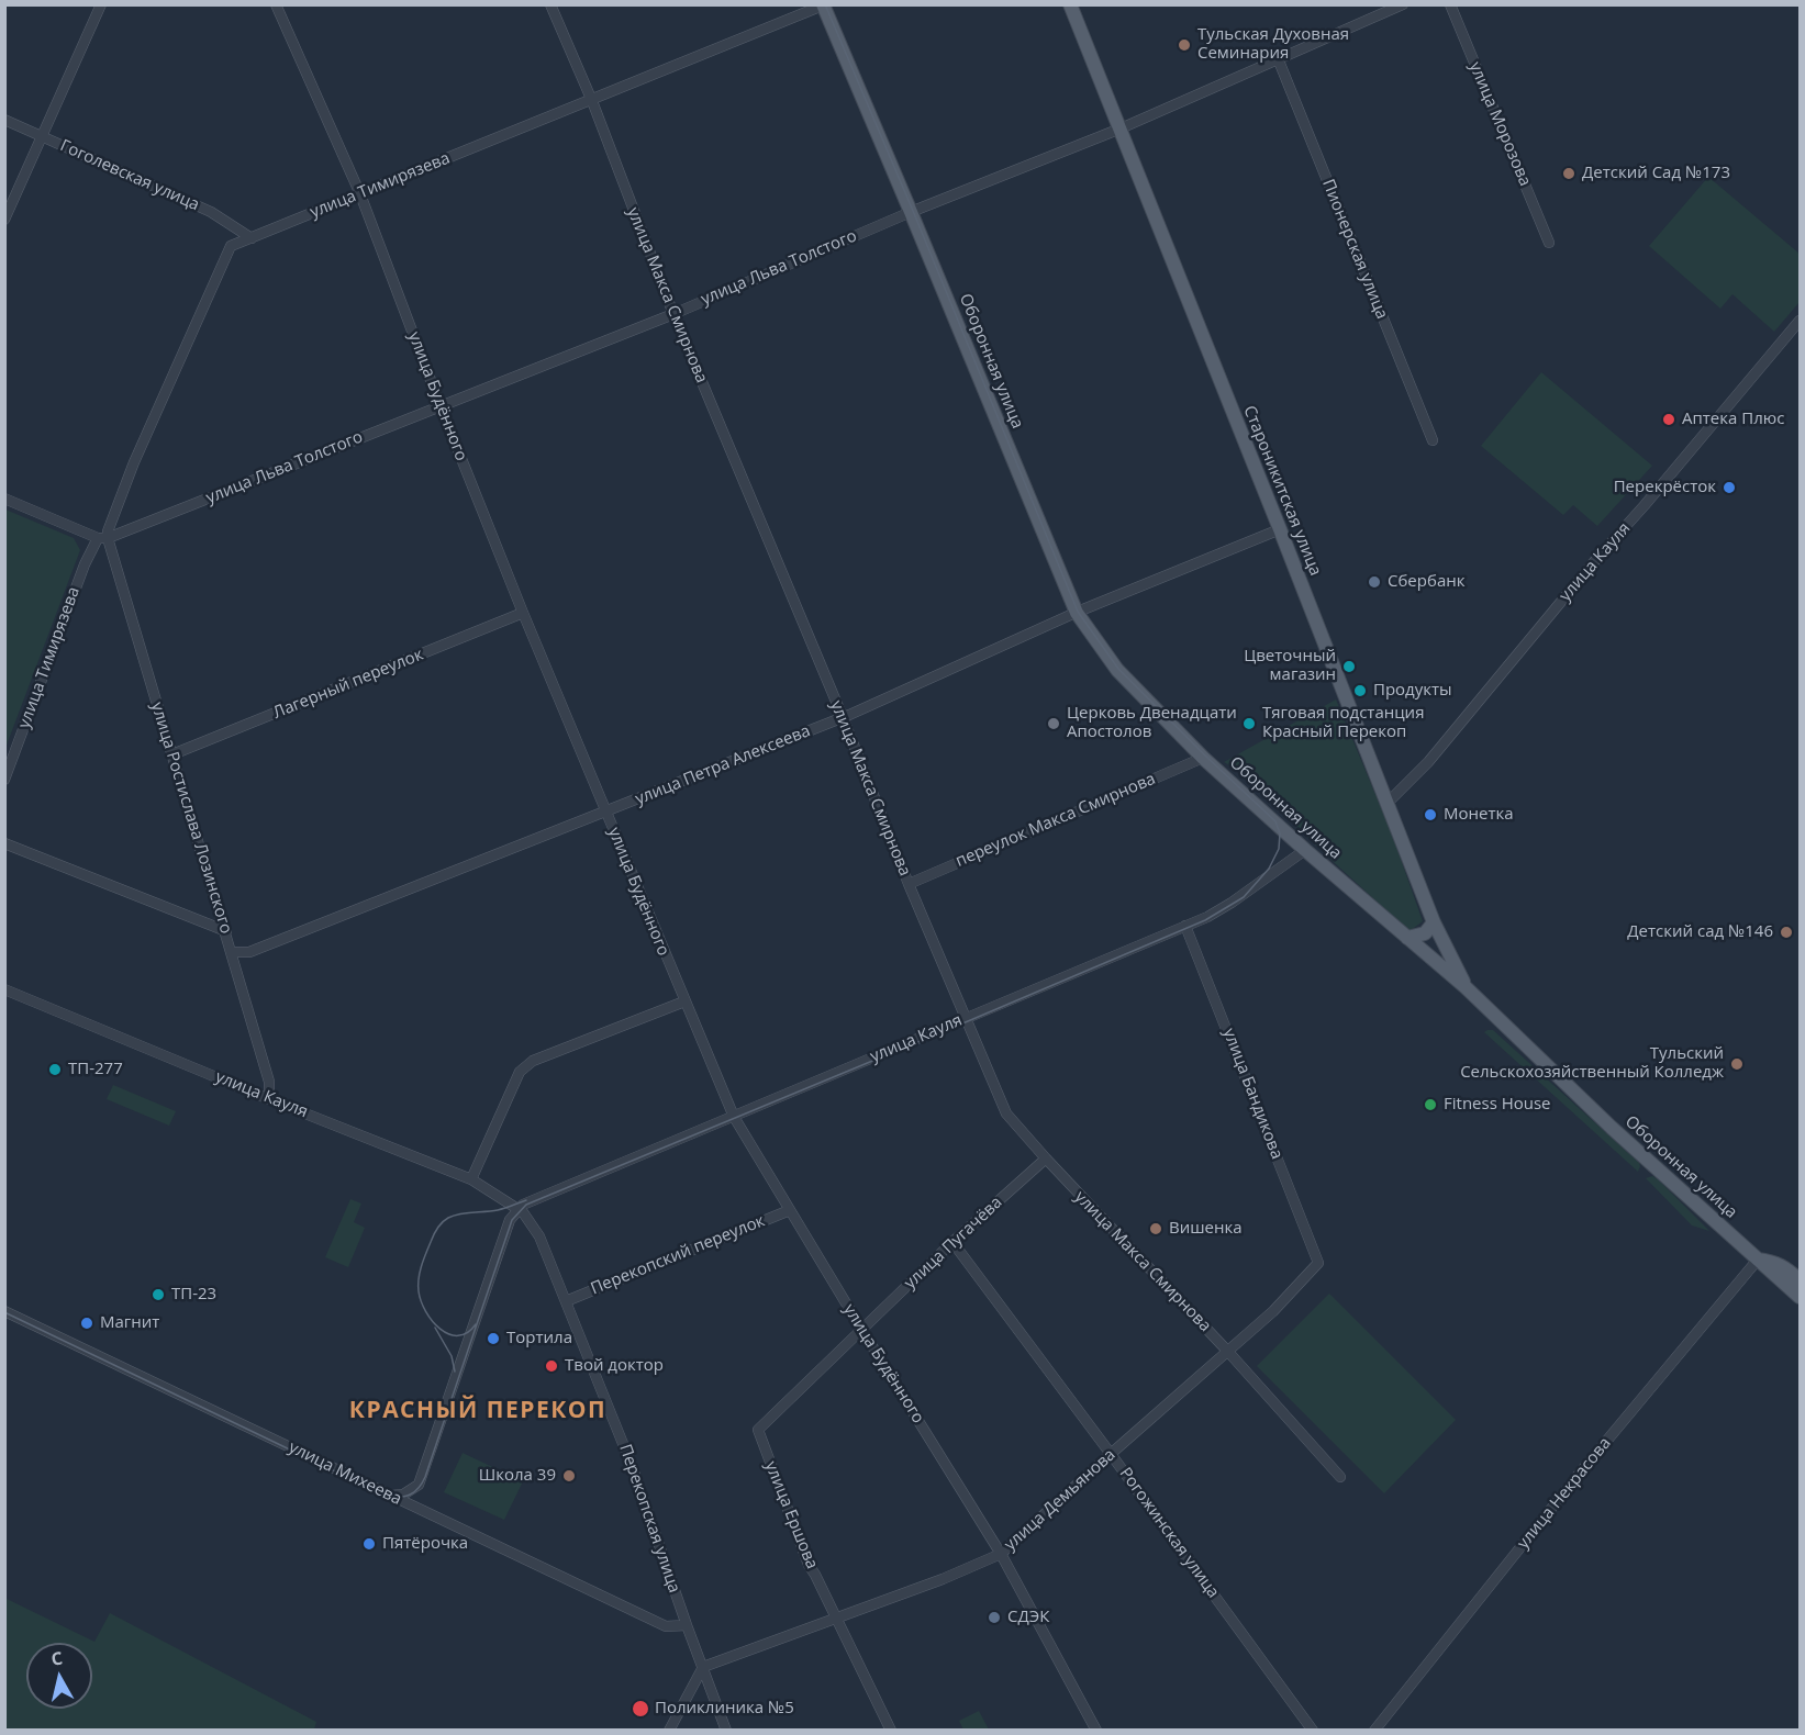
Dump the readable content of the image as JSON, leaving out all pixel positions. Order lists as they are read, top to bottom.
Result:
{
  "streets": {
    "main road": ["Оборонная улица", "Староникитская улица"],
    "street": [
      "улица Морозова",
      "Гоголевская улица",
      "улица Тимирязева",
      "Пионерская улица",
      "улица Льва Толстого",
      "улица Макса Смирнова",
      "улица Будённого",
      "улица Кауля",
      "Лагерный переулок",
      "улица Петра Алексеева",
      "улица Ростислава Лозинского",
      "переулок Макса Смирнова",
      "улица Бандикова",
      "улица Пугачёва",
      "Перекопский переулок",
      "улица Михеева",
      "улица Некрасова",
      "улица Демьянова",
      "улица Ершова",
      "Перекопская улица",
      "Рогожинская улица"
    ]
  },
  "crossings": [
    ["Гоголевская улица", "улица Тимирязева"],
    ["улица Тимирязева", "улица Льва Толстого"],
    ["улица Тимирязева", "улица Макса Смирнова"],
    ["улица Тимирязева", "Оборонная улица"],
    ["улица Тимирязева", "улица Будённого"],
    ["улица Тимирязева", "улица Ростислава Лозинского"],
    ["Пионерская улица", "улица Льва Толстого"],
    ["улица Льва Толстого", "улица Макса Смирнова"],
    ["улица Льва Толстого", "Оборонная улица"],
    ["улица Льва Толстого", "улица Будённого"],
    ["улица Льва Толстого", "Староникитская улица"],
    ["улица Льва Толстого", "улица Ростислава Лозинского"],
    ["улица Макса Смирнова", "улица Кауля"],
    ["улица Макса Смирнова", "улица Петра Алексеева"],
    ["улица Макса Смирнова", "переулок Макса Смирнова"],
    ["улица Макса Смирнова", "улица Пугачёва"],
    ["улица Макса Смирнова", "улица Демьянова"],
    ["Оборонная улица", "Староникитская улица"],
    ["Оборонная улица", "улица Кауля"],
    ["Оборонная улица", "улица Петра Алексеева"],
    ["Оборонная улица", "переулок Макса Смирнова"],
    ["Оборонная улица", "улица Некрасова"],
    ["улица Будённого", "улица Кауля"],
    ["улица Будённого", "Лагерный переулок"],
    ["улица Будённого", "улица Петра Алексеева"],
    ["улица Будённого", "улица Пугачёва"],
    ["улица Будённого", "Перекопский переулок"],
    ["улица Будённого", "улица Демьянова"],
    ["улица Будённого", "улица Ершова"],
    ["Староникитская улица", "улица Кауля"],
    ["Староникитская улица", "улица Петра Алексеева"],
    ["улица Кауля", "улица Ростислава Лозинского"],
    ["улица Кауля", "улица Бандикова"],
    ["улица Кауля", "Перекопская улица"],
    ["Лагерный переулок", "улица Ростислава Лозинского"],
    ["улица Петра Алексеева", "улица Ростислава Лозинского"],
    ["улица Бандикова", "улица Демьянова"],
    ["улица Пугачёва", "улица Ершова"],
    ["улица Пугачёва", "Рогожинская улица"],
    ["Перекопский переулок", "Перекопская улица"],
    ["улица Михеева", "Перекопская улица"],
    ["улица Демьянова", "улица Ершова"],
    ["улица Демьянова", "Перекопская улица"],
    ["улица Демьянова", "Рогожинская улица"]
  ],
  "districts": ["КРАСНЫЙ ПЕРЕКОП"],
  "places": [
    "Тульская Духовная Семинария",
    "Детский Сад №173",
    "Аптека Плюс",
    "Перекрёсток",
    "Сбербанк",
    "Цветочный магазин",
    "Продукты",
    "Церковь Двенадцати Апостолов",
    "Тяговая подстанция Красный Перекоп",
    "Монетка",
    "Детский сад №146",
    "Тульский Сельскохозяйственный Колледж",
    "ТП-277",
    "Fitness House",
    "Вишенка",
    "ТП-23",
    "Магнит",
    "Тортила",
    "Твой доктор",
    "Школа 39",
    "Пятёрочка",
    "СДЭК",
    "Поликлиника №5"
  ],
  "north": "top"
}
